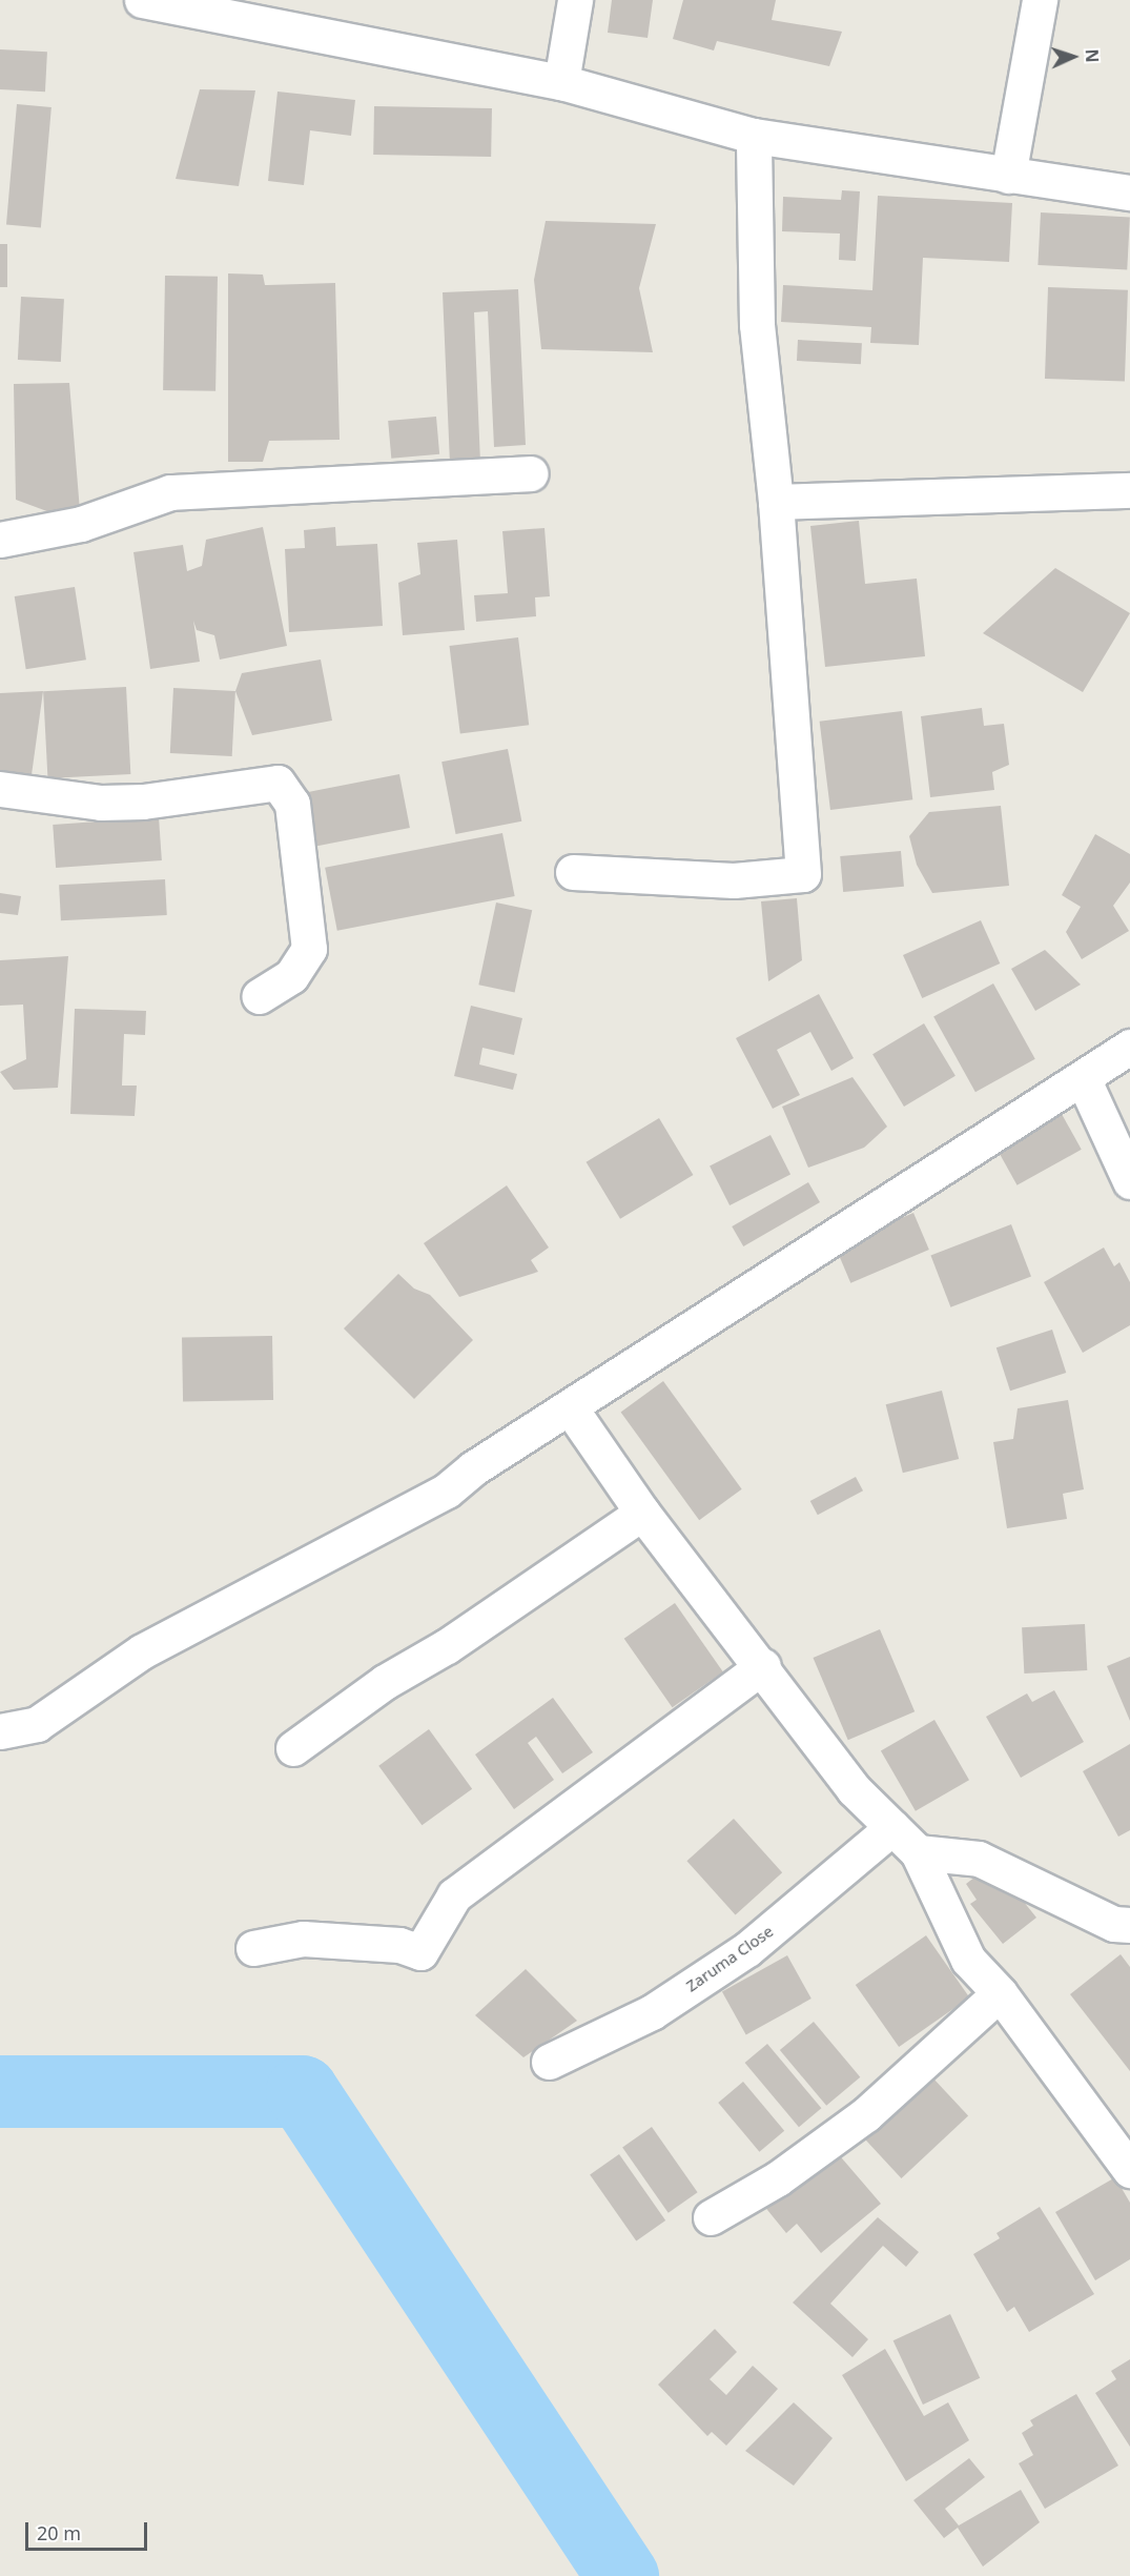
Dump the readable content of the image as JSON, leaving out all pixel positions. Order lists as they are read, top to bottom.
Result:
{
  "streets": {
    "street": ["Zaruma Close"]
  },
  "scale_bar": "20 m",
  "north": "right"
}
